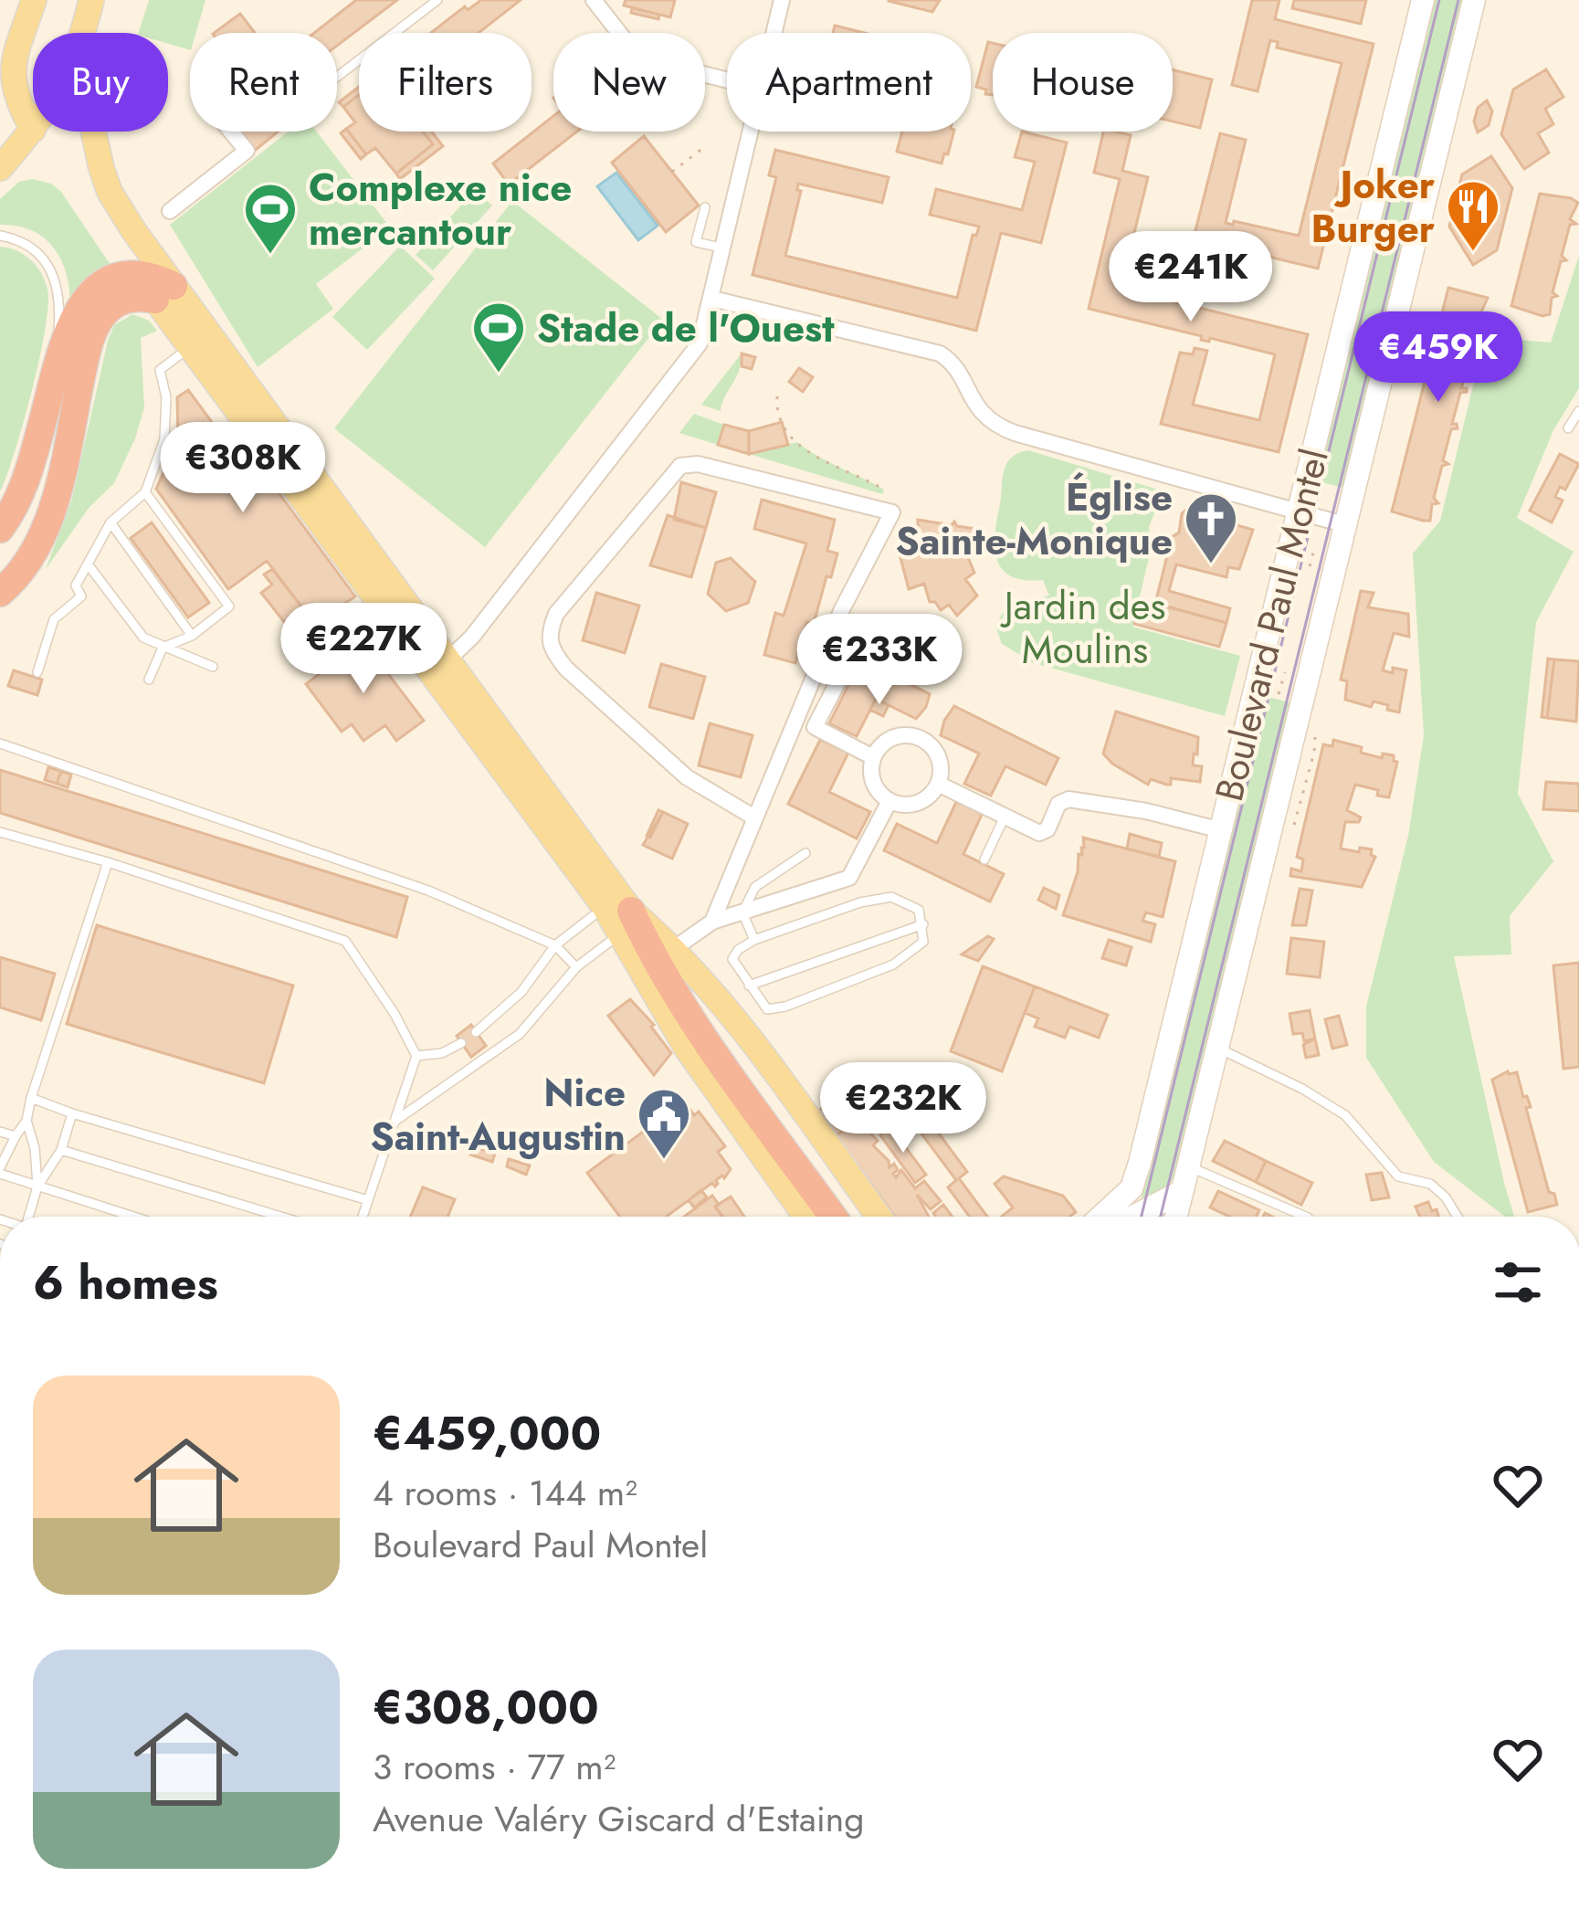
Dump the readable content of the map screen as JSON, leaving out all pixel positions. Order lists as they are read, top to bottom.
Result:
{
  "streets": {
    "main road": ["Boulevard Paul Montel"]
  },
  "parks": ["Jardin des Moulins"],
  "places": {
    "restaurant": ["Joker Burger"],
    "sports": ["Complexe nice mercantour", "Stade de l'Ouest"],
    "church": ["Église Sainte-Monique"],
    "public building": ["Nice Saint-Augustin"]
  },
  "page": {
    "chip": [
      "Buy",
      "Rent",
      "Filters",
      "New",
      "Apartment",
      "House"
    ],
    "price": [
      "€241K",
      "€459K",
      "€308K",
      "€227K",
      "€233K",
      "€232K"
    ],
    "heading": "6 homes",
    "list": [
      {
        "name": "€459,000",
        "note": "4 rooms · 144 m² · Boulevard Paul Montel"
      },
      {
        "name": "€308,000",
        "note": "3 rooms · 77 m² · Avenue Valéry Giscard d'Estaing"
      }
    ]
  }
}
